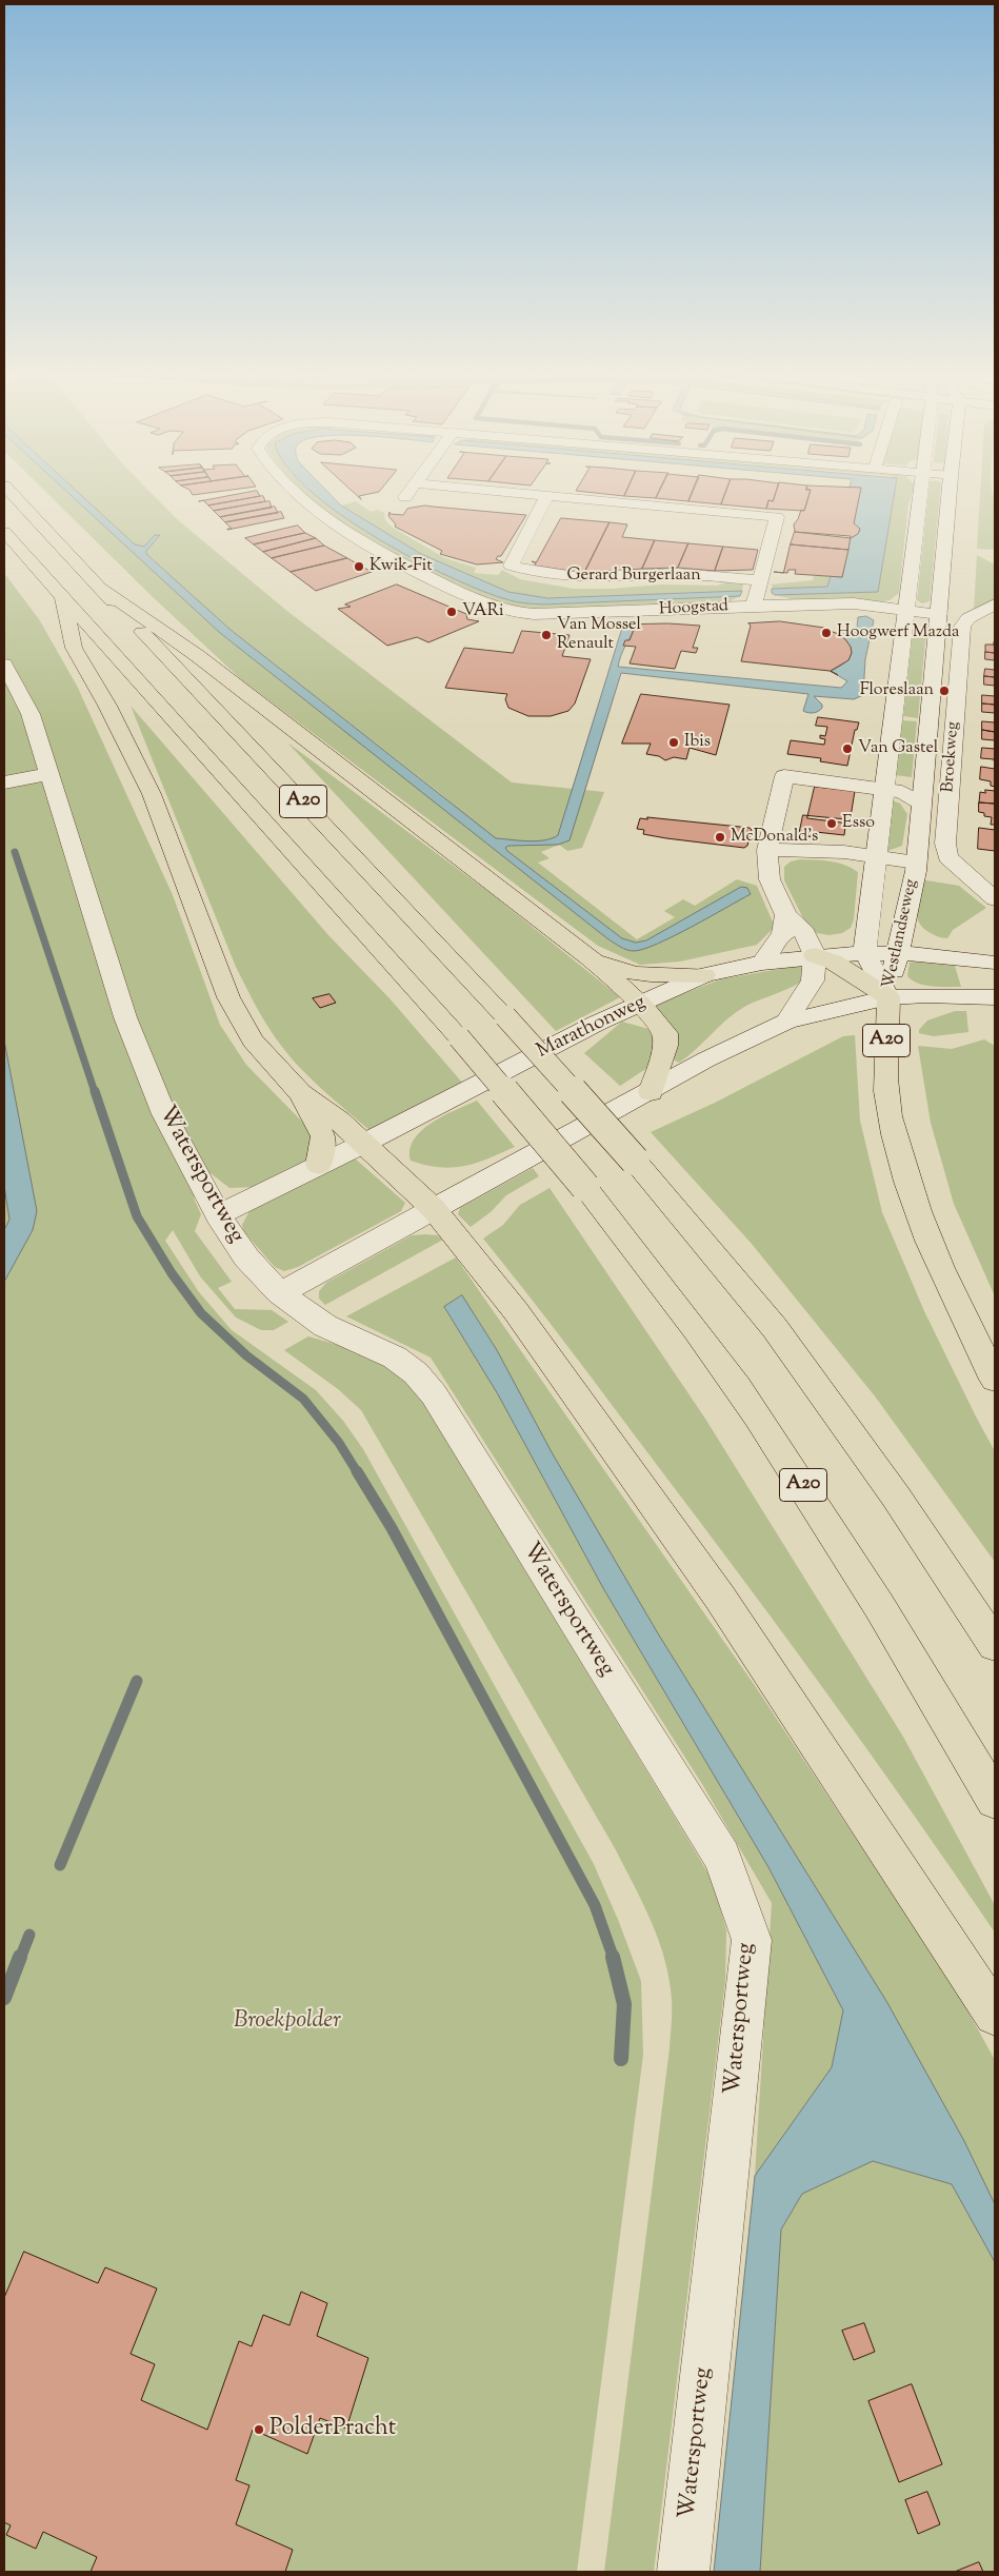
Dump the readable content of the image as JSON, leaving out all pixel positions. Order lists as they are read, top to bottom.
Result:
{
  "streets": {
    "highway": ["A20"],
    "street": [
      "Gerard Burgerlaan",
      "Hoogstad",
      "Broekweg",
      "Westlandseweg",
      "Marathonweg",
      "Watersportweg"
    ]
  },
  "crossings": [
    ["Hoogstad", "Westlandseweg"],
    ["A20", "Westlandseweg"],
    ["A20", "Marathonweg"],
    ["Westlandseweg", "Marathonweg"],
    ["Marathonweg", "Watersportweg"]
  ],
  "parks": ["Broekpolder"],
  "places": [
    "Kwik-Fit",
    "VARi",
    "Hoogwerf Mazda",
    "Van Mossel Renault",
    "Floreslaan",
    "Ibis",
    "Van Gastel",
    "Esso",
    "McDonald's",
    "PolderPracht"
  ]
}
